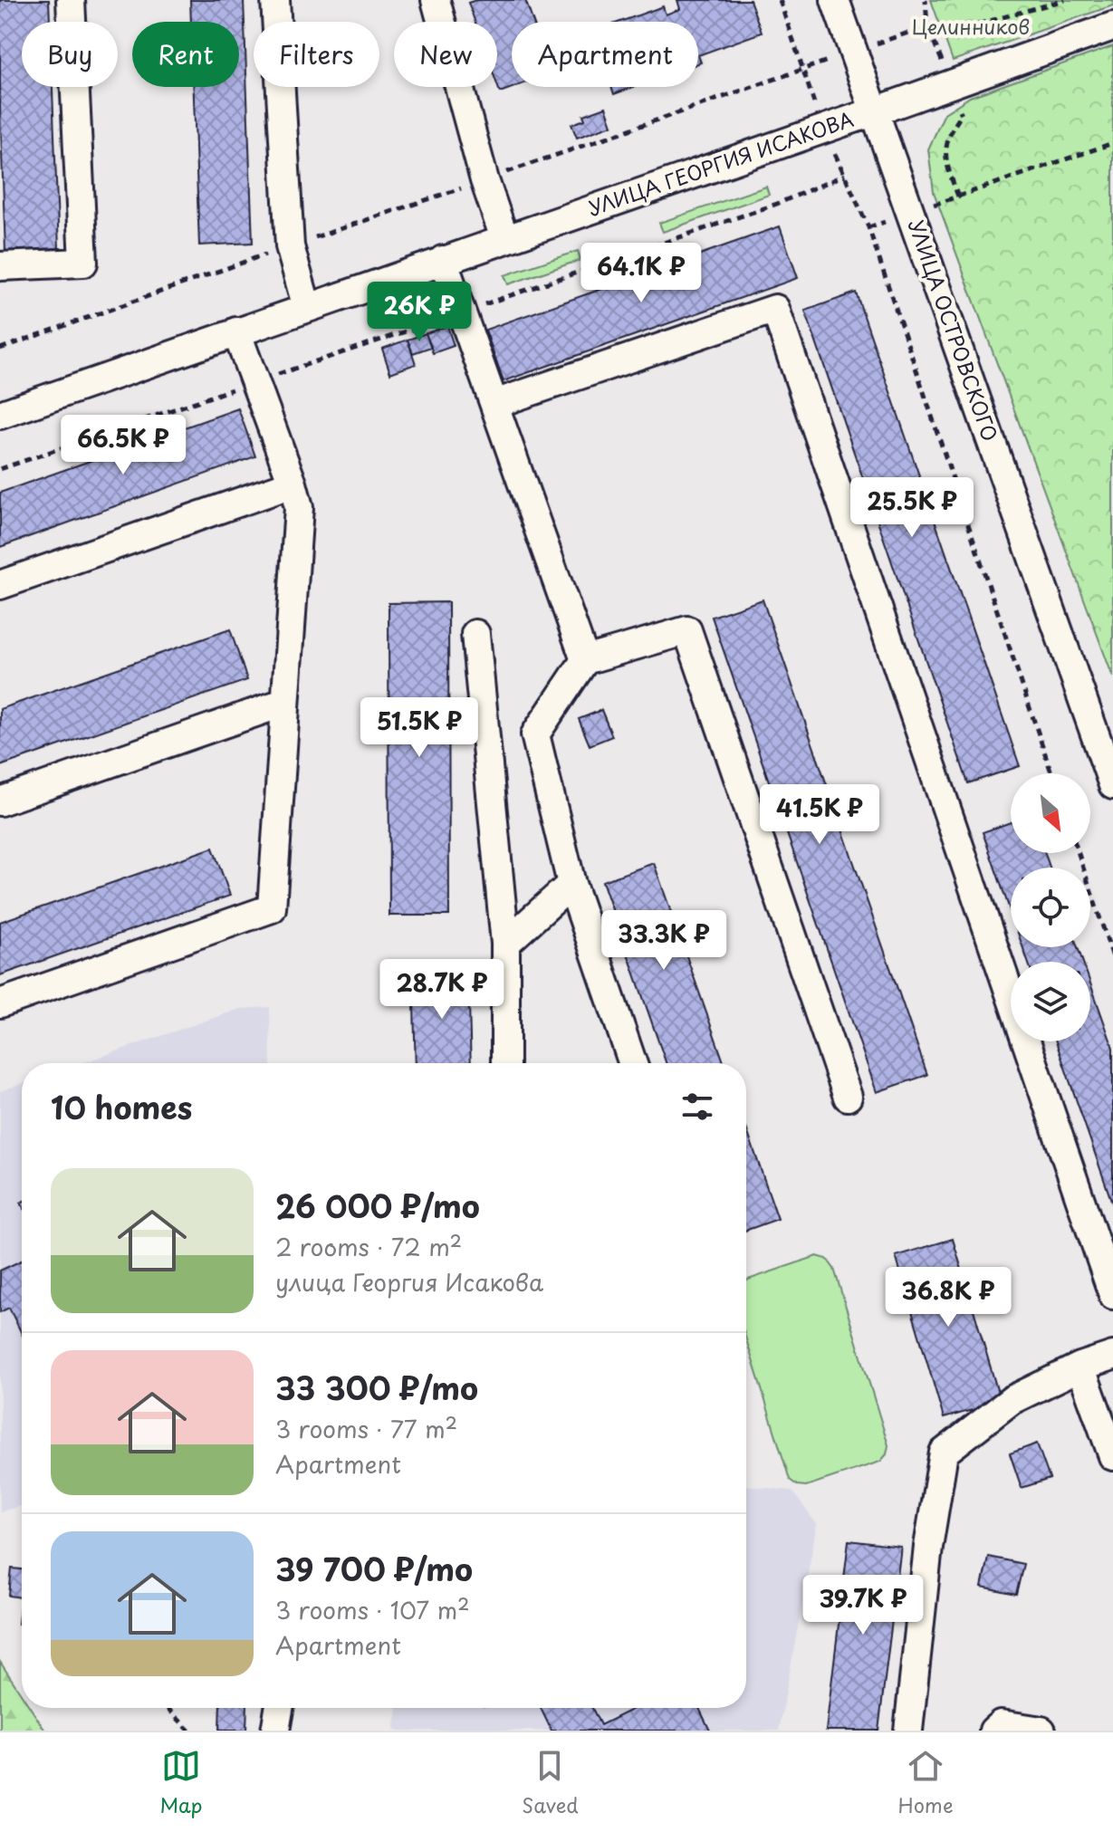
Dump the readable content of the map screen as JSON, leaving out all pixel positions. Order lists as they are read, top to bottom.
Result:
{
  "streets": {
    "street": ["УЛИЦА ГЕОРГИЯ ИСАКОВА", "УЛИЦА ОСТРОВСКОГО"]
  },
  "crossings": [
    ["УЛИЦА ГЕОРГИЯ ИСАКОВА", "УЛИЦА ОСТРОВСКОГО"]
  ],
  "parks": ["Целинников"],
  "north": "bottom right",
  "page": {
    "chip": [
      "Buy",
      "Rent",
      "Filters",
      "New",
      "Apartment"
    ],
    "price": [
      "64.1K ₽",
      "26K ₽",
      "66.5K ₽",
      "25.5K ₽",
      "51.5K ₽",
      "41.5K ₽",
      "33.3K ₽",
      "28.7K ₽",
      "36.8K ₽",
      "39.7K ₽"
    ],
    "heading": "10 homes",
    "list": [
      {
        "name": "26 000 ₽/mo",
        "note": "2 rooms · 72 m² · улица Георгия Исакова"
      },
      {
        "name": "33 300 ₽/mo",
        "note": "3 rooms · 77 m² · Apartment"
      },
      {
        "name": "39 700 ₽/mo",
        "note": "3 rooms · 107 m² · Apartment"
      }
    ],
    "tabs": ["Map", "Saved", "Home"]
  }
}
